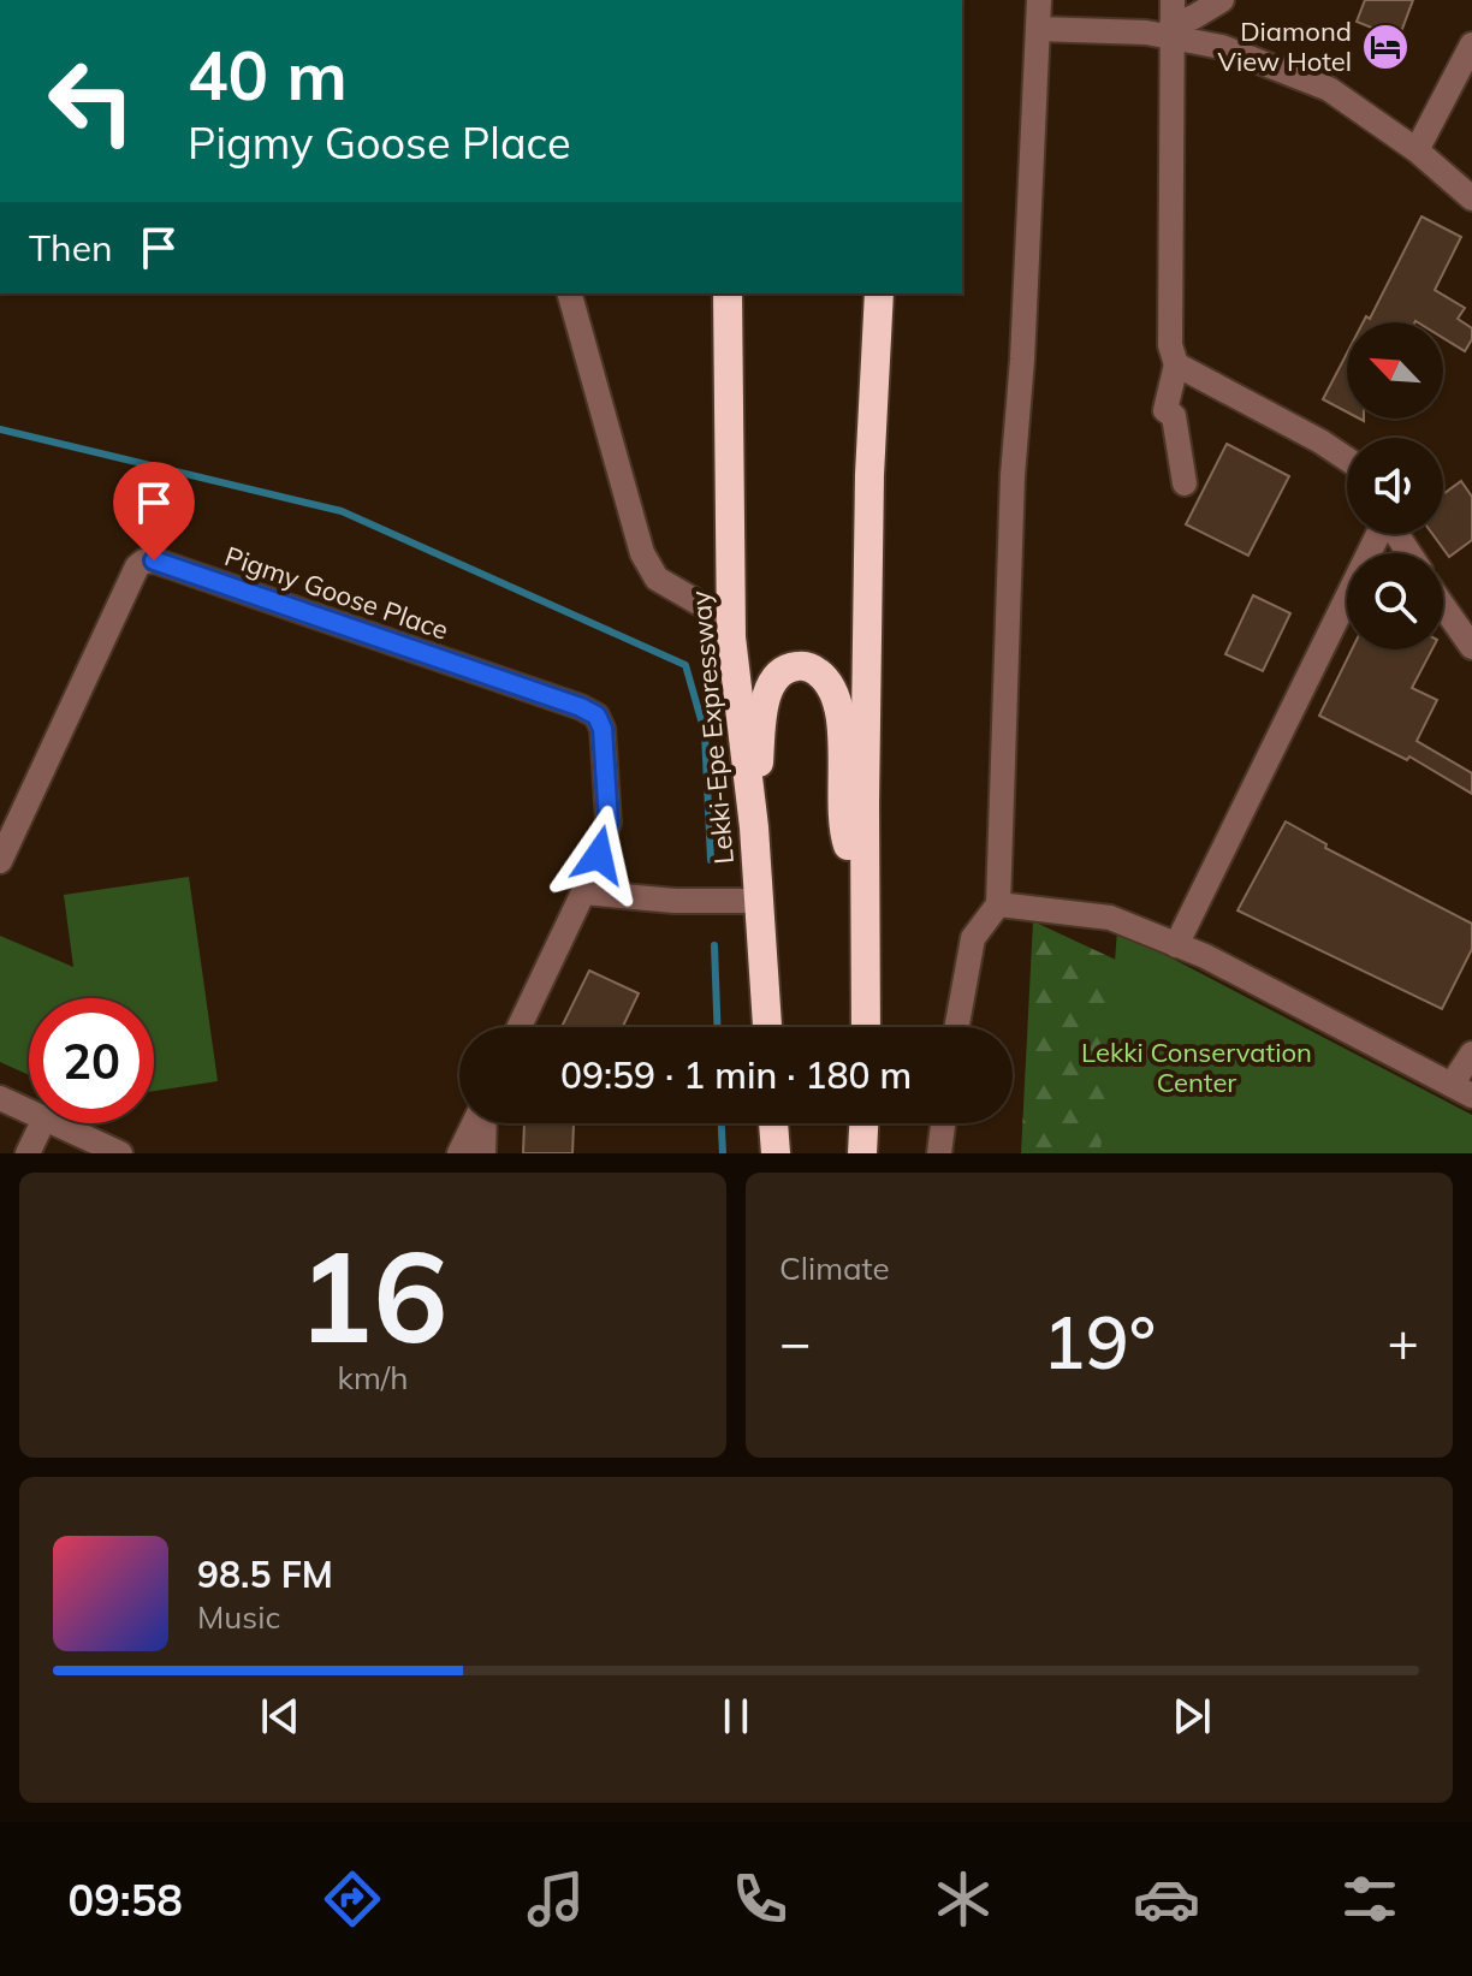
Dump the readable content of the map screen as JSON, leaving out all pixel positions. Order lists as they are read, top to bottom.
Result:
{
  "streets": {
    "highway": ["Lekki-Epe Expressway"],
    "street": ["Pigmy Goose Place"]
  },
  "parks": ["Lekki Conservation Center"],
  "places": {
    "hotel": ["Diamond View Hotel"]
  },
  "north": "top left",
  "page": {
    "turn": ["40 m", "Pigmy Goose Place"],
    "then": "Then",
    "limit": "20",
    "trip": "09:59 · 1 min · 180 m",
    "tile": [
      ["16", "km/h"],
      "Climate"
    ],
    "heat": ["−", "19°", "+"],
    "song": ["98.5 FM", "Music"],
    "tabs": "09:58"
  }
}
